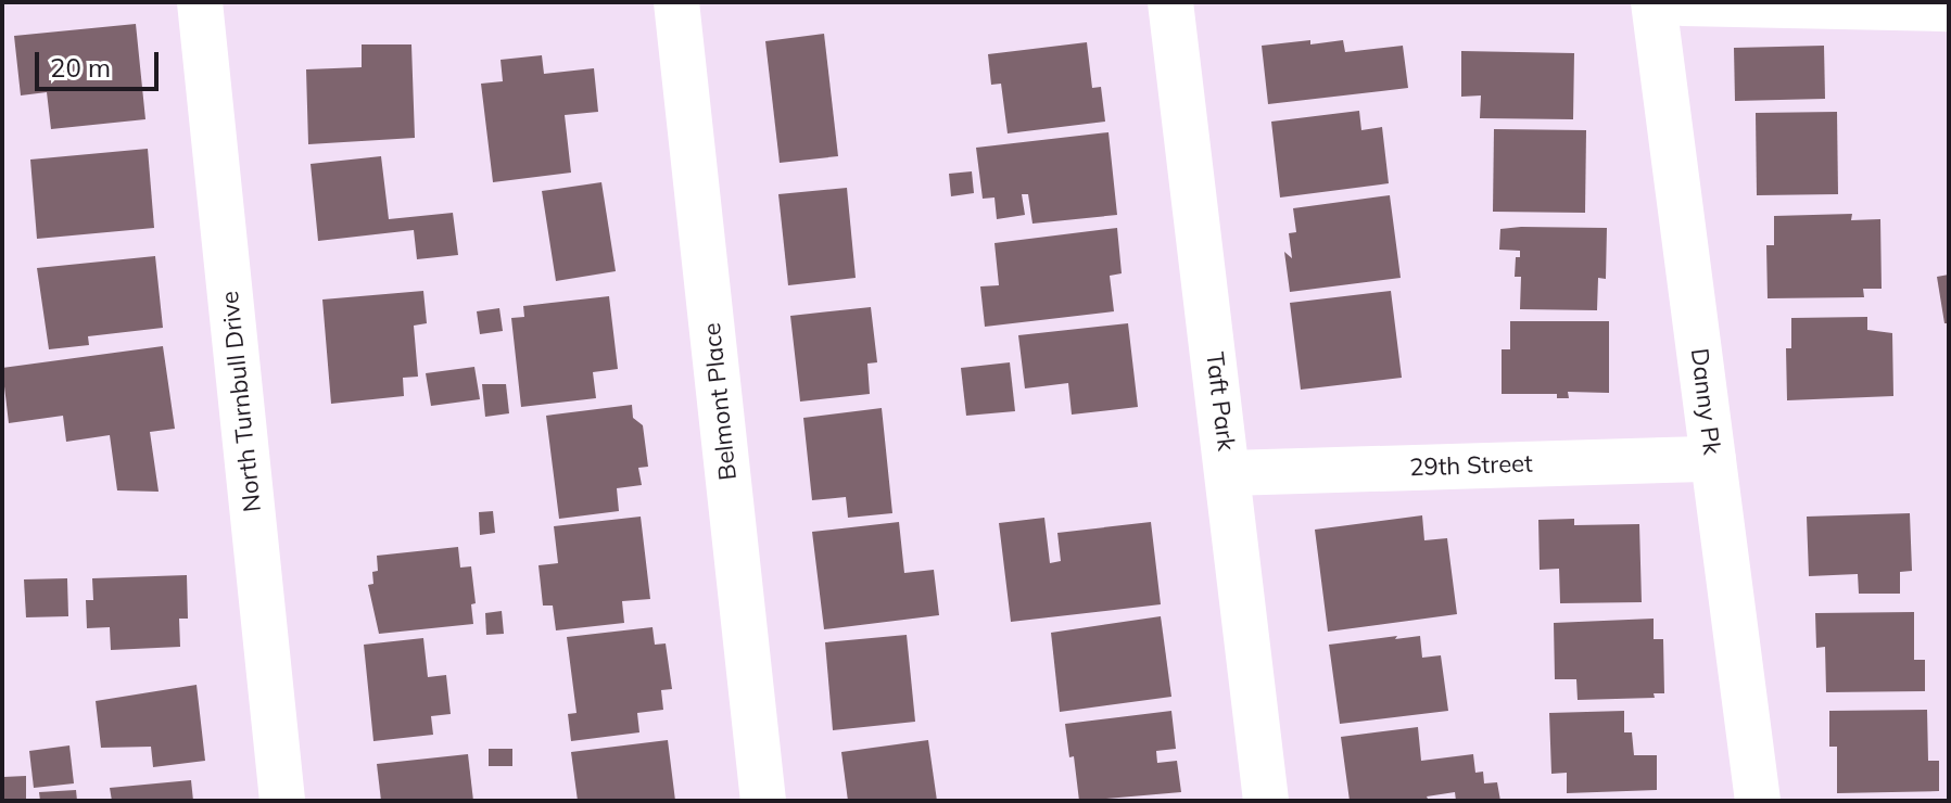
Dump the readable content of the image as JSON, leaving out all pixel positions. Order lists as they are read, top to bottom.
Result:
{
  "streets": {
    "street": [
      "North Turnbull Drive",
      "Belmont Place",
      "Taft Park",
      "Danny Pk",
      "29th Street"
    ]
  },
  "crossings": [
    ["Taft Park", "29th Street"],
    ["Danny Pk", "29th Street"]
  ],
  "scale_bar": "20 m"
}
